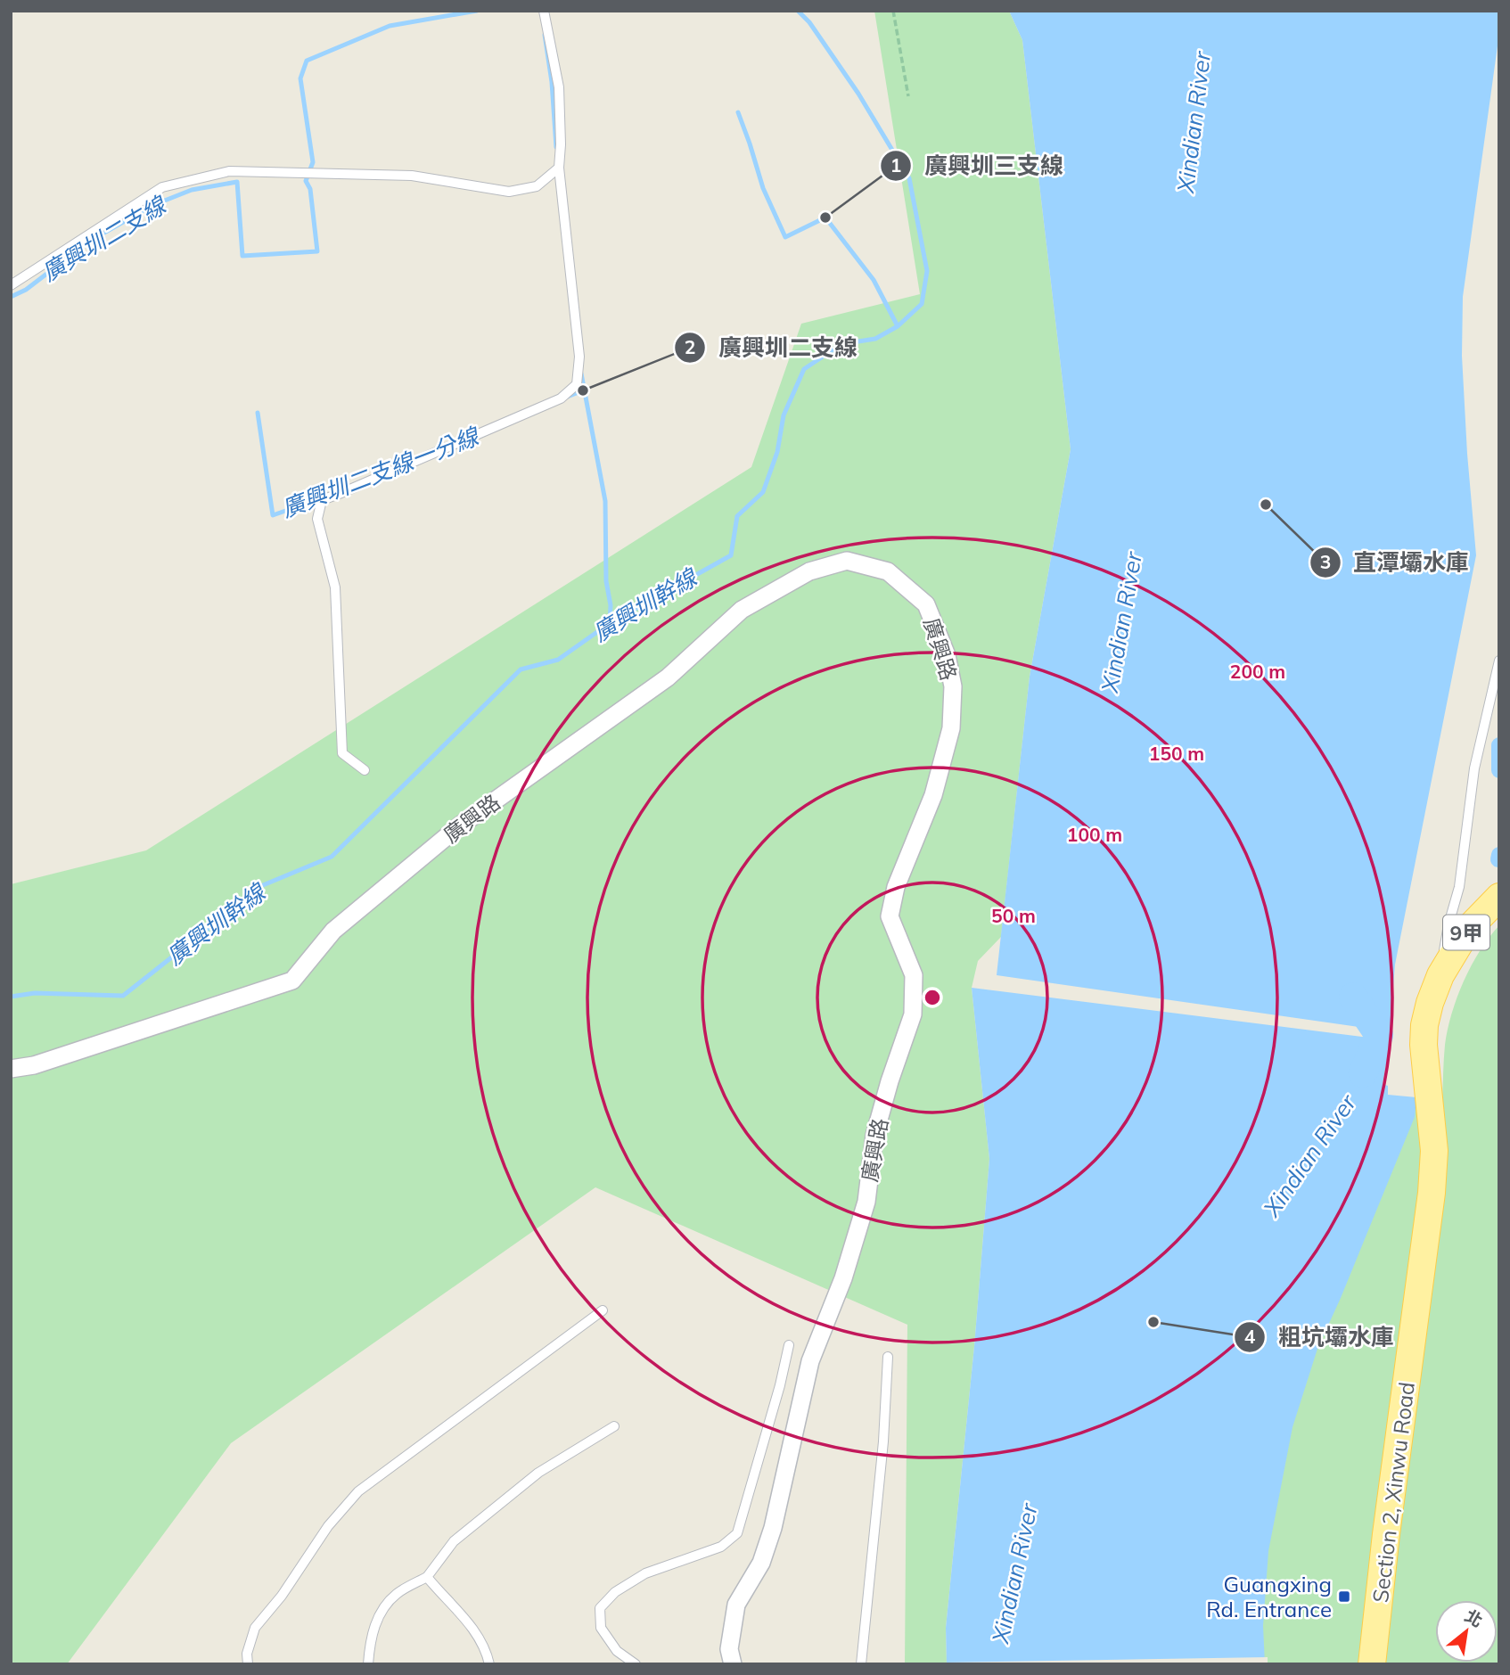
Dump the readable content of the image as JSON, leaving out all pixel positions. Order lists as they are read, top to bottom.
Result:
{
  "streets": {
    "main road": ["9甲", "Section 2, Xinwu Road"],
    "street": ["廣興路"]
  },
  "water": [
    "Xindian River",
    "廣興圳二支線",
    "廣興圳二支線一分線",
    "廣興圳幹線"
  ],
  "places": {
    "other": [
      "廣興圳三支線",
      "廣興圳二支線",
      "直潭壩水庫",
      "粗坑壩水庫"
    ],
    "transit": ["Guangxing Rd. Entrance"]
  },
  "north": "top right",
  "rings": [
    "200 m",
    "150 m",
    "100 m",
    "50 m"
  ]
}
